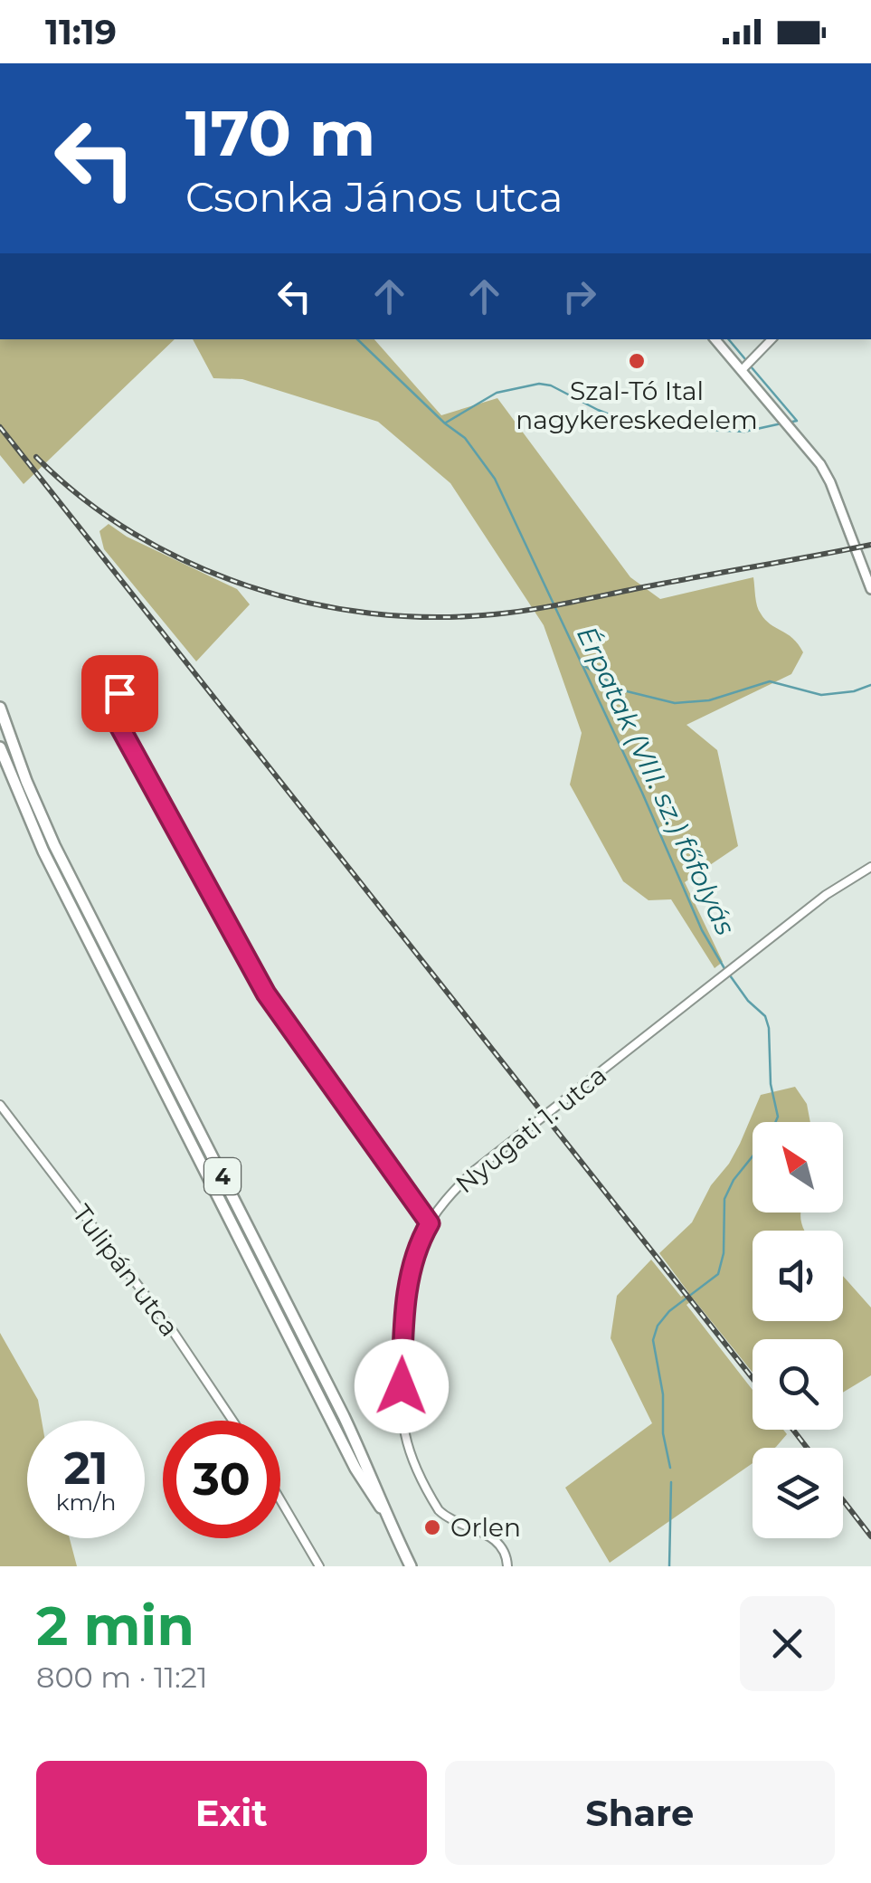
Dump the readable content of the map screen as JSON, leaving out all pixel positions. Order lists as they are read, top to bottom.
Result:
{
  "streets": {
    "main road": ["4"],
    "street": ["Nyugati 1. utca", "Tulipán utca"]
  },
  "water": ["Érpatak (VIII. sz.) főfolyás"],
  "places": ["Szal-Tó Ital nagykereskedelem", "Orlen"],
  "north": "top left",
  "page": {
    "status": "11:19",
    "turn": ["170 m", "Csonka János utca"],
    "speed": "21 km/h",
    "limit": "30",
    "heading": ["2 min", "800 m · 11:21"],
    "buttons": ["Exit", "Share"]
  }
}
